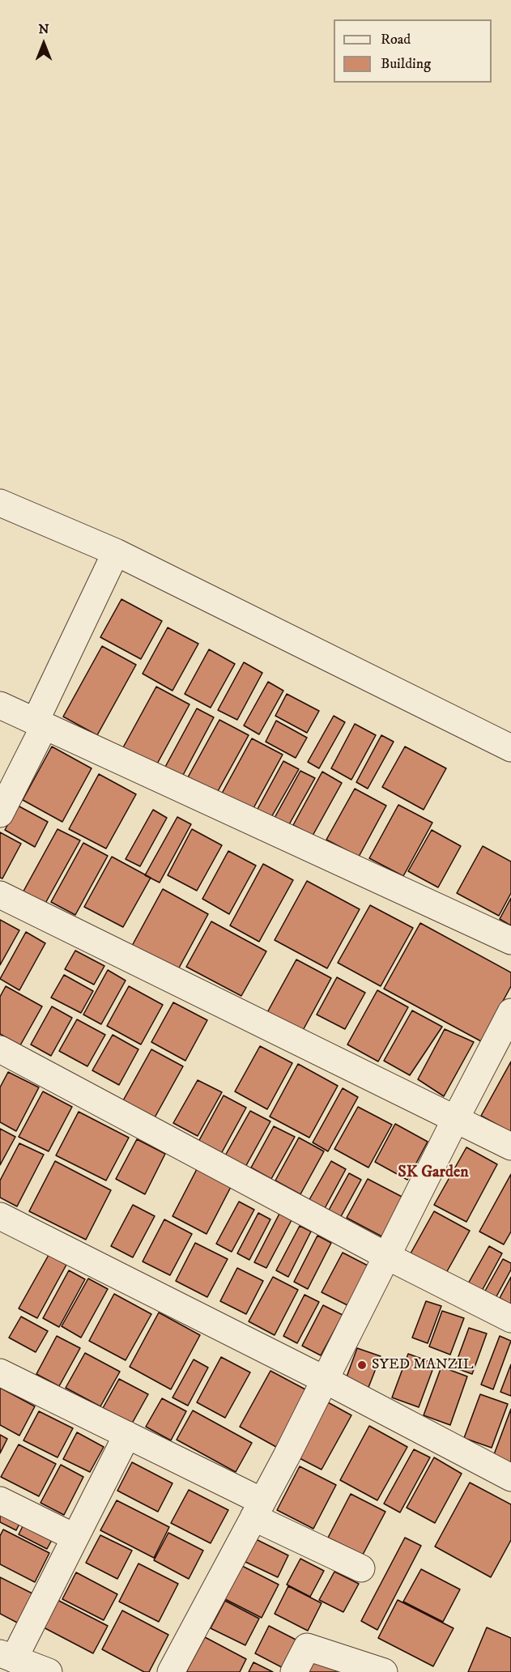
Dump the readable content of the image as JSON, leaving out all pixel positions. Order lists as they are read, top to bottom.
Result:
{
  "districts": ["SK Garden"],
  "places": ["SYED MANZIL"],
  "legend": ["Road", "Building"],
  "north": "top"
}
